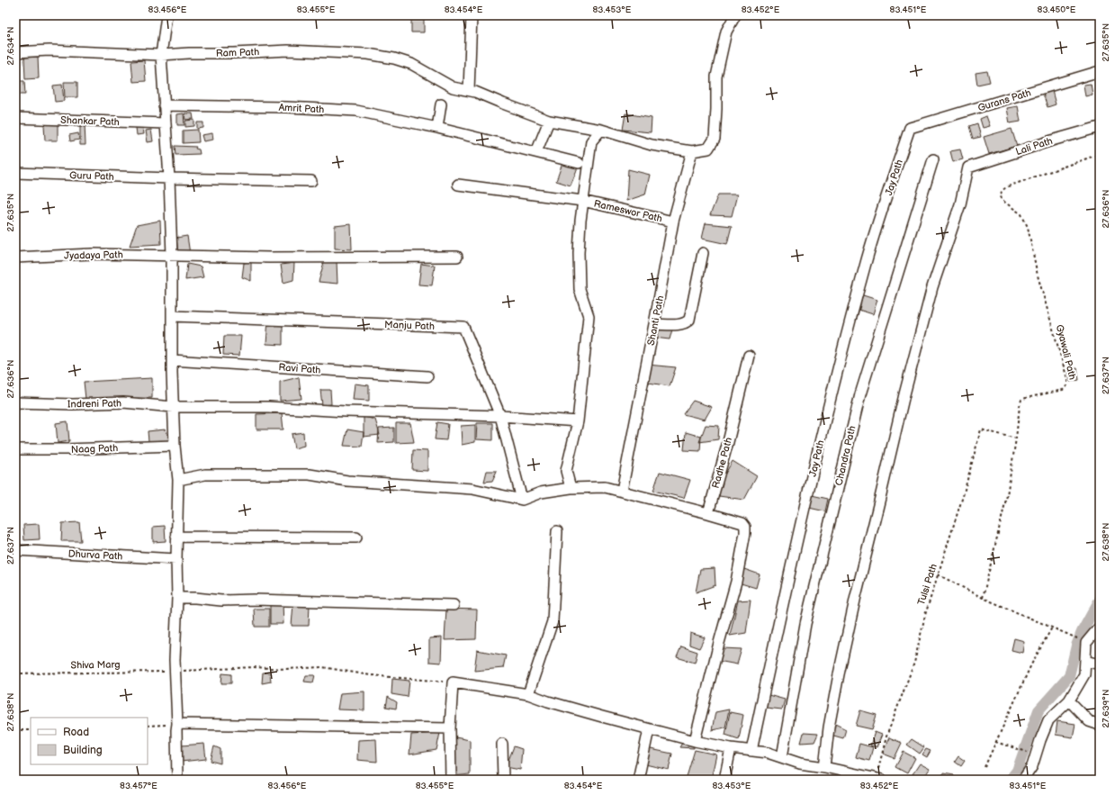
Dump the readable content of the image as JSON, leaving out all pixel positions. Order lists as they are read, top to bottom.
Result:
{
  "streets": {
    "street": [
      "Ram Path",
      "Gurans Path",
      "Amrit Path",
      "Shankar Path",
      "Lali Path",
      "Guru Path",
      "Jay Path",
      "Rameswor Path",
      "Jyadaya Path",
      "Shanti Path",
      "Manju Path",
      "Ravi Path",
      "Indreni Path",
      "Naag Path",
      "Chandra Path",
      "Radhe Path",
      "Dhurva Path"
    ],
    "path": ["Gyawali Path", "Tulsi Path", "Shiva Marg"]
  },
  "crossings": [
    ["Gurans Path", "Jay Path"],
    ["Rameswor Path", "Shanti Path"],
    ["Manju Path", "Indreni Path"],
    ["Gyawali Path", "Tulsi Path"]
  ],
  "legend": ["Road", "Building"],
  "coordinates": [
    "83.456°E",
    "83.455°E",
    "83.454°E",
    "83.453°E",
    "83.452°E",
    "83.451°E",
    "83.450°E",
    "27.635°N",
    "27.634°N",
    "27.636°N",
    "27.637°N",
    "27.638°N",
    "27.639°N",
    "83.457°E"
  ]
}
